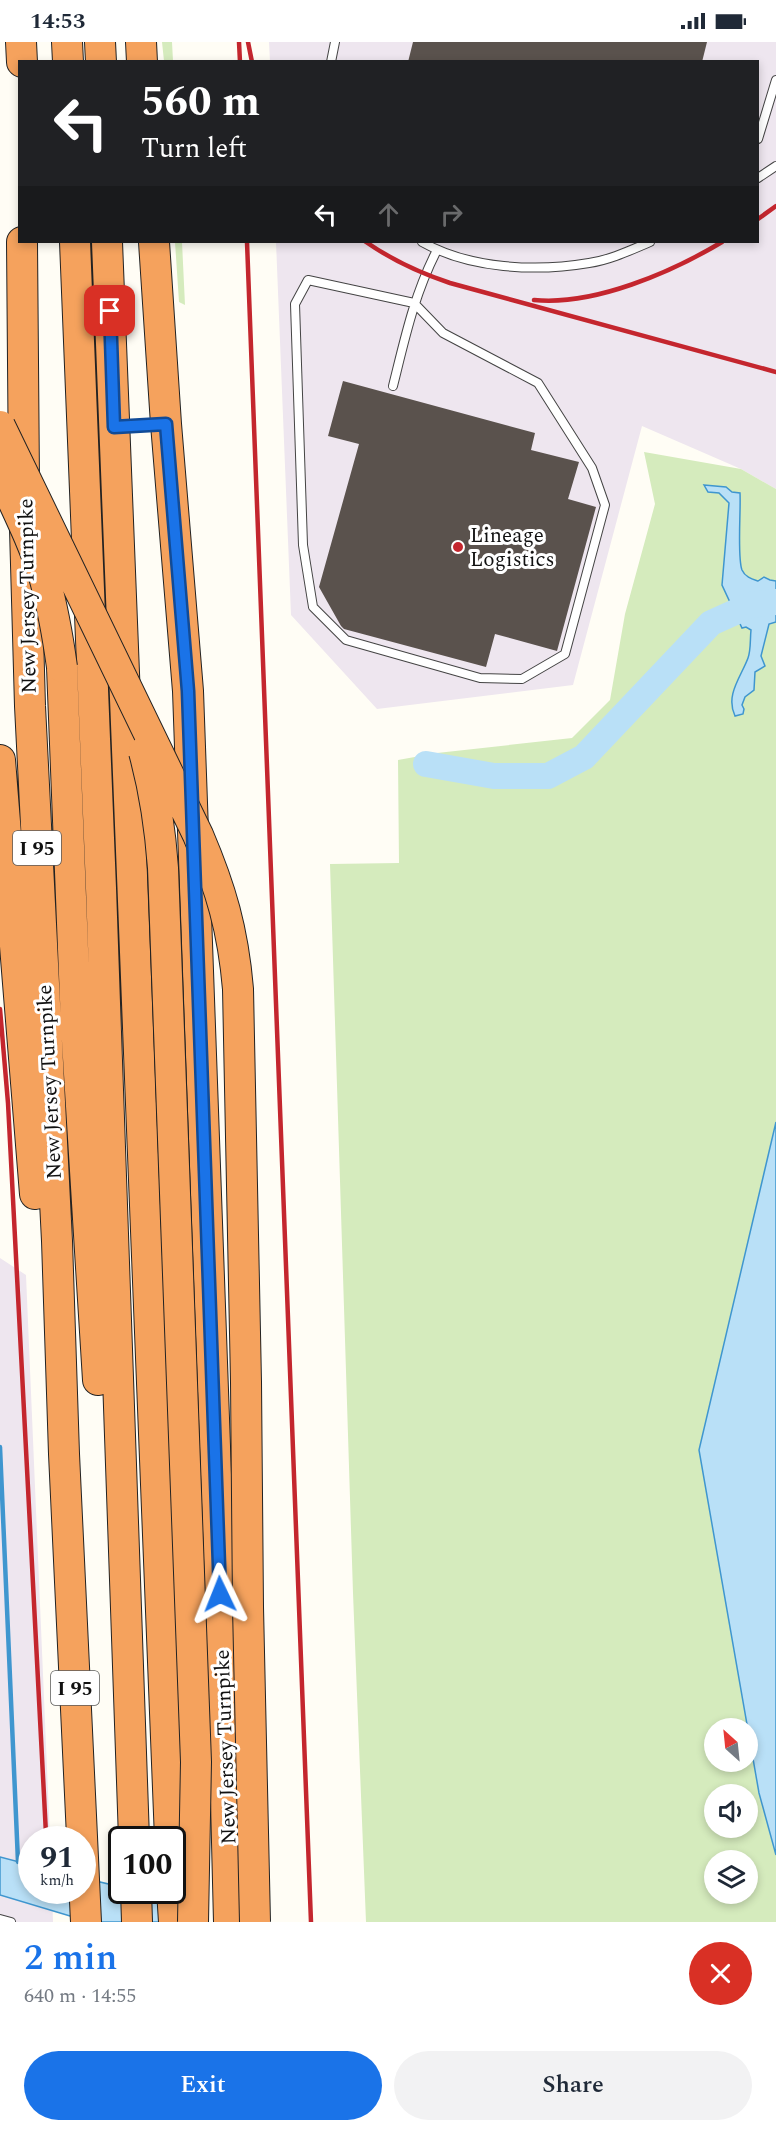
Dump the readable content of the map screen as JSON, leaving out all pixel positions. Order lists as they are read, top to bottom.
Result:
{
  "streets": {
    "highway": ["New Jersey Turnpike", "I 95"]
  },
  "places": ["Lineage Logistics"],
  "north": "top left",
  "page": {
    "status": "14:53",
    "turn": ["560 m", "Turn left"],
    "speed": "91 km/h",
    "limit": "100",
    "heading": ["2 min", "640 m · 14:55"],
    "buttons": ["Exit", "Share"]
  }
}
